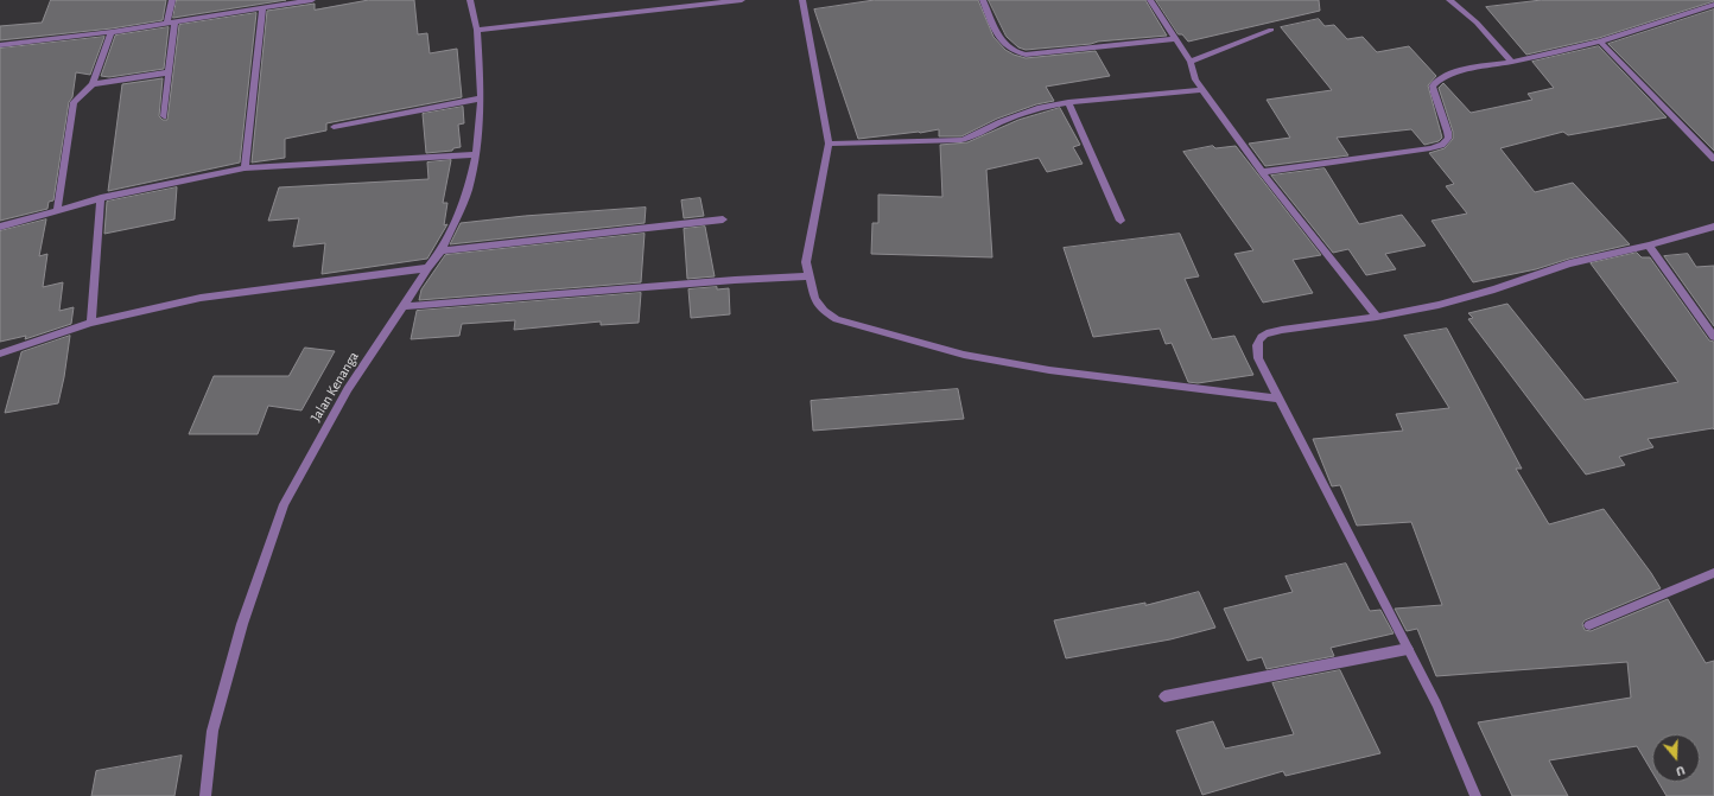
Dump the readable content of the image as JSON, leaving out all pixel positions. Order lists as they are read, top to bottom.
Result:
{
  "streets": {
    "street": ["Jalan Kenanga"]
  },
  "north": "bottom"
}
